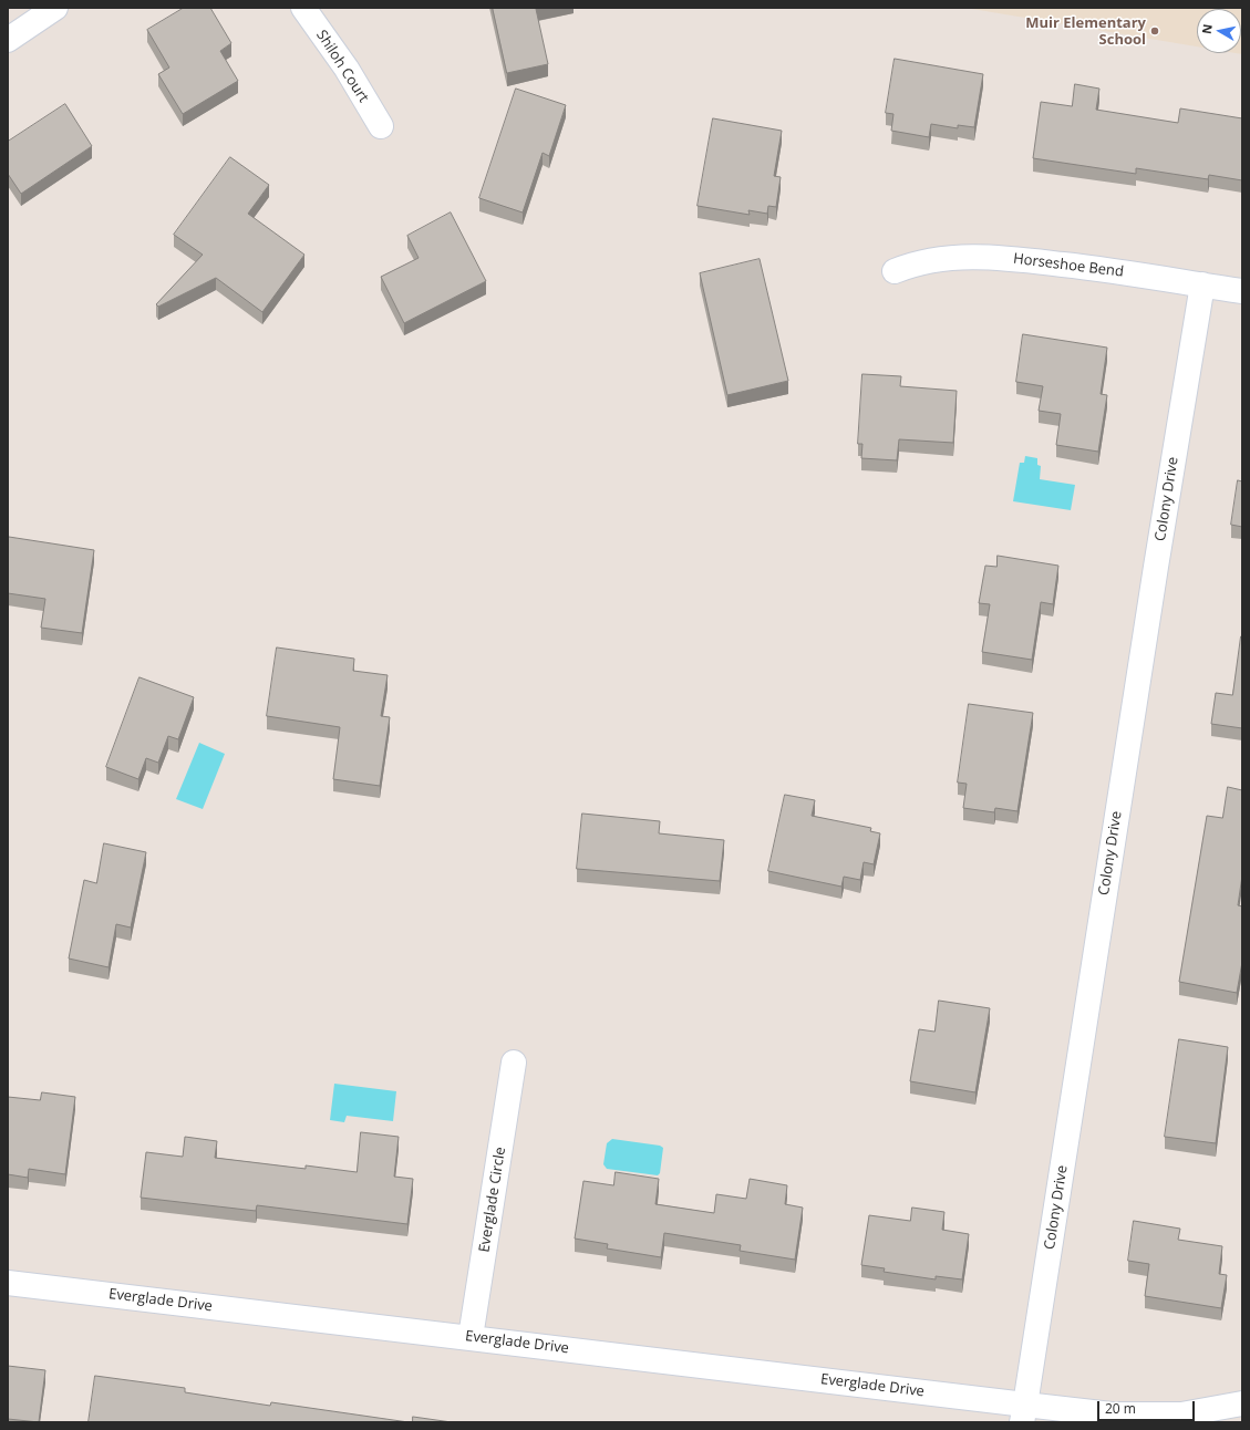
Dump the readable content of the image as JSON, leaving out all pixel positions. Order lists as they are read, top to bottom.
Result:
{
  "streets": {
    "street": [
      "Shiloh Court",
      "Horseshoe Bend",
      "Colony Drive",
      "Everglade Circle",
      "Everglade Drive"
    ]
  },
  "crossings": [
    ["Horseshoe Bend", "Colony Drive"],
    ["Colony Drive", "Everglade Drive"],
    ["Everglade Circle", "Everglade Drive"]
  ],
  "places": ["Muir Elementary School"],
  "scale_bar": "20 m",
  "north": "left"
}
